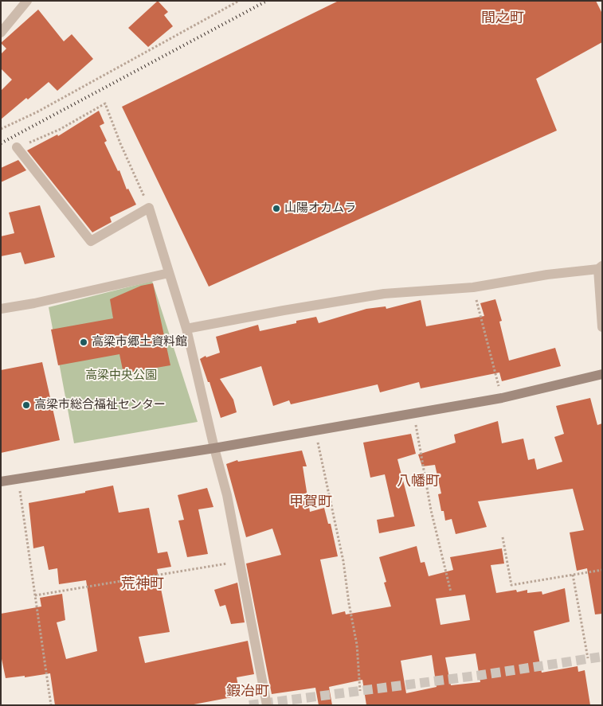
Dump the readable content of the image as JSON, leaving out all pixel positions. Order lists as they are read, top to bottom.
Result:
{
  "districts": [
    "間之町",
    "八幡町",
    "甲賀町",
    "荒神町",
    "鍜冶町"
  ],
  "parks": ["高梁中央公園"],
  "places": ["山陽オカムラ", "高梁市郷土資料館", "高梁市総合福祉センター"]
}
